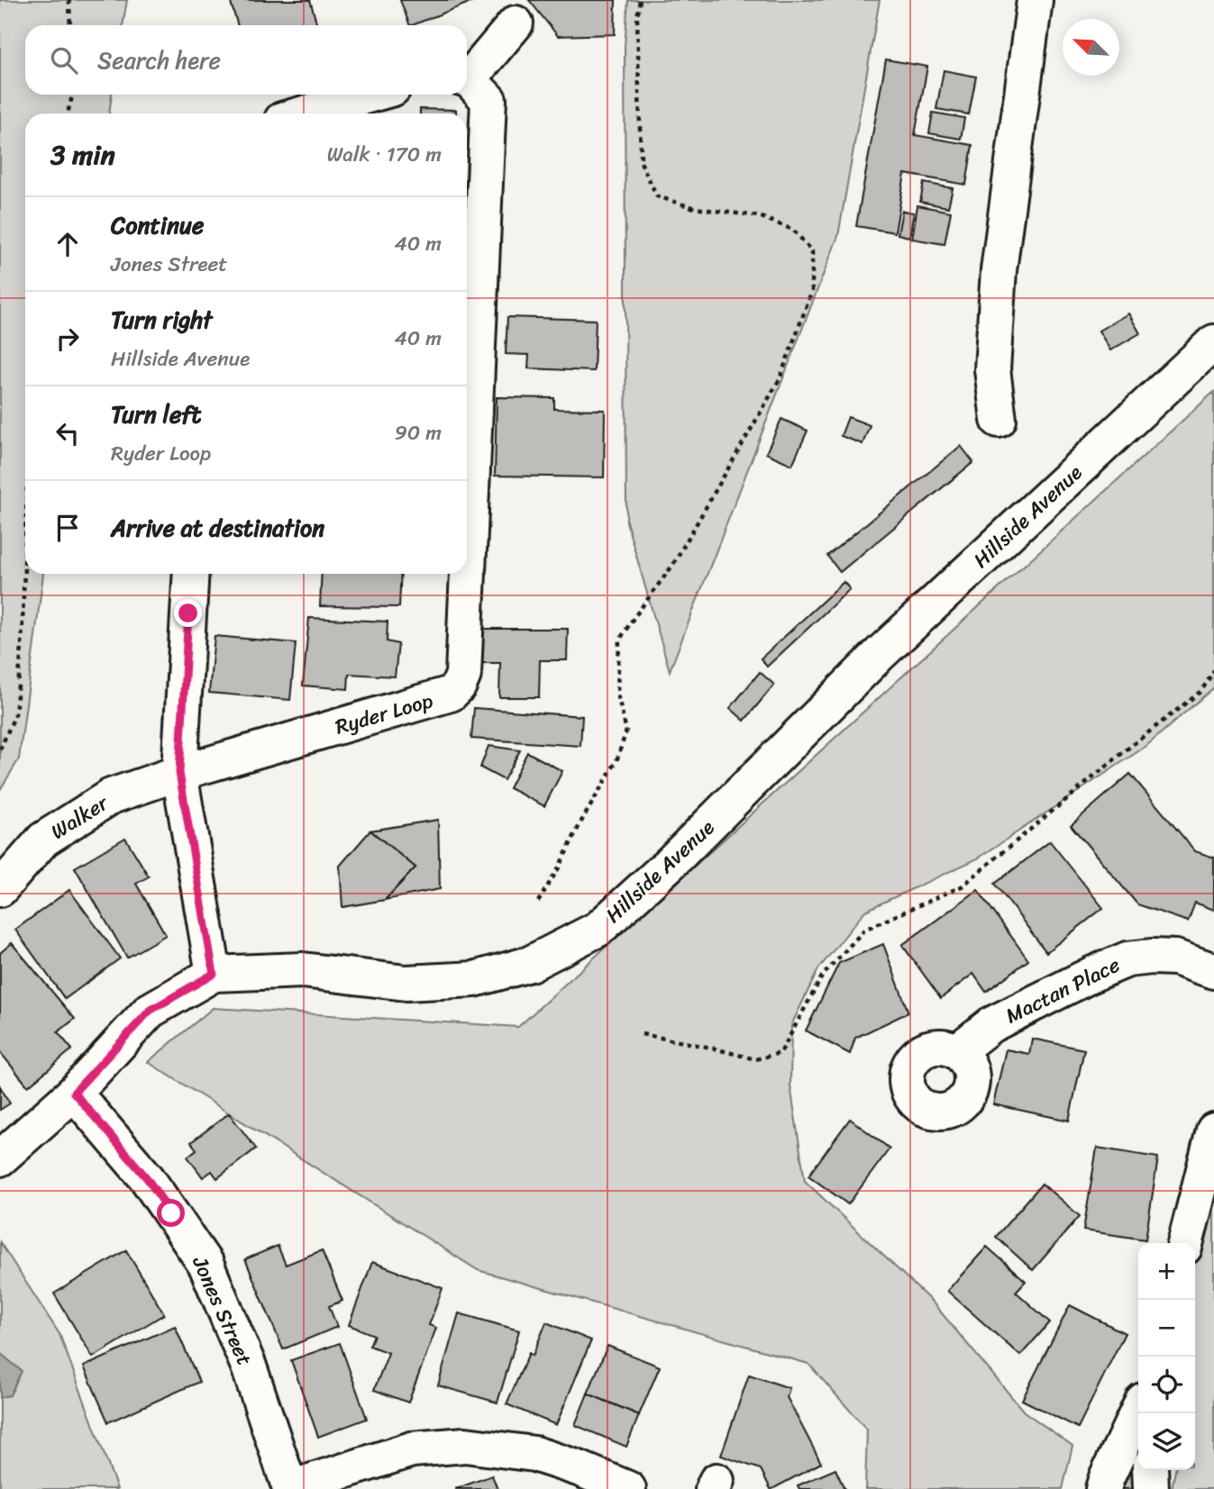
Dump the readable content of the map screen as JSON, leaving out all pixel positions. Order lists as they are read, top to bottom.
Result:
{
  "streets": {
    "street": [
      "Hillside Avenue",
      "Ryder Loop",
      "Walker",
      "Mactan Place",
      "Jones Street"
    ]
  },
  "crossings": [
    ["Hillside Avenue", "Jones Street"],
    ["Ryder Loop", "Walker"]
  ],
  "north": "top left",
  "page": {
    "search": "Search here",
    "heading": ["3 min", "Walk · 170 m"],
    "list": [
      ["Continue", "Jones Street", "40 m"],
      ["Turn right", "Hillside Avenue", "40 m"],
      ["Turn left", "Ryder Loop", "90 m"],
      "Arrive at destination"
    ],
    "map_buttons": ["+", "−"]
  }
}
